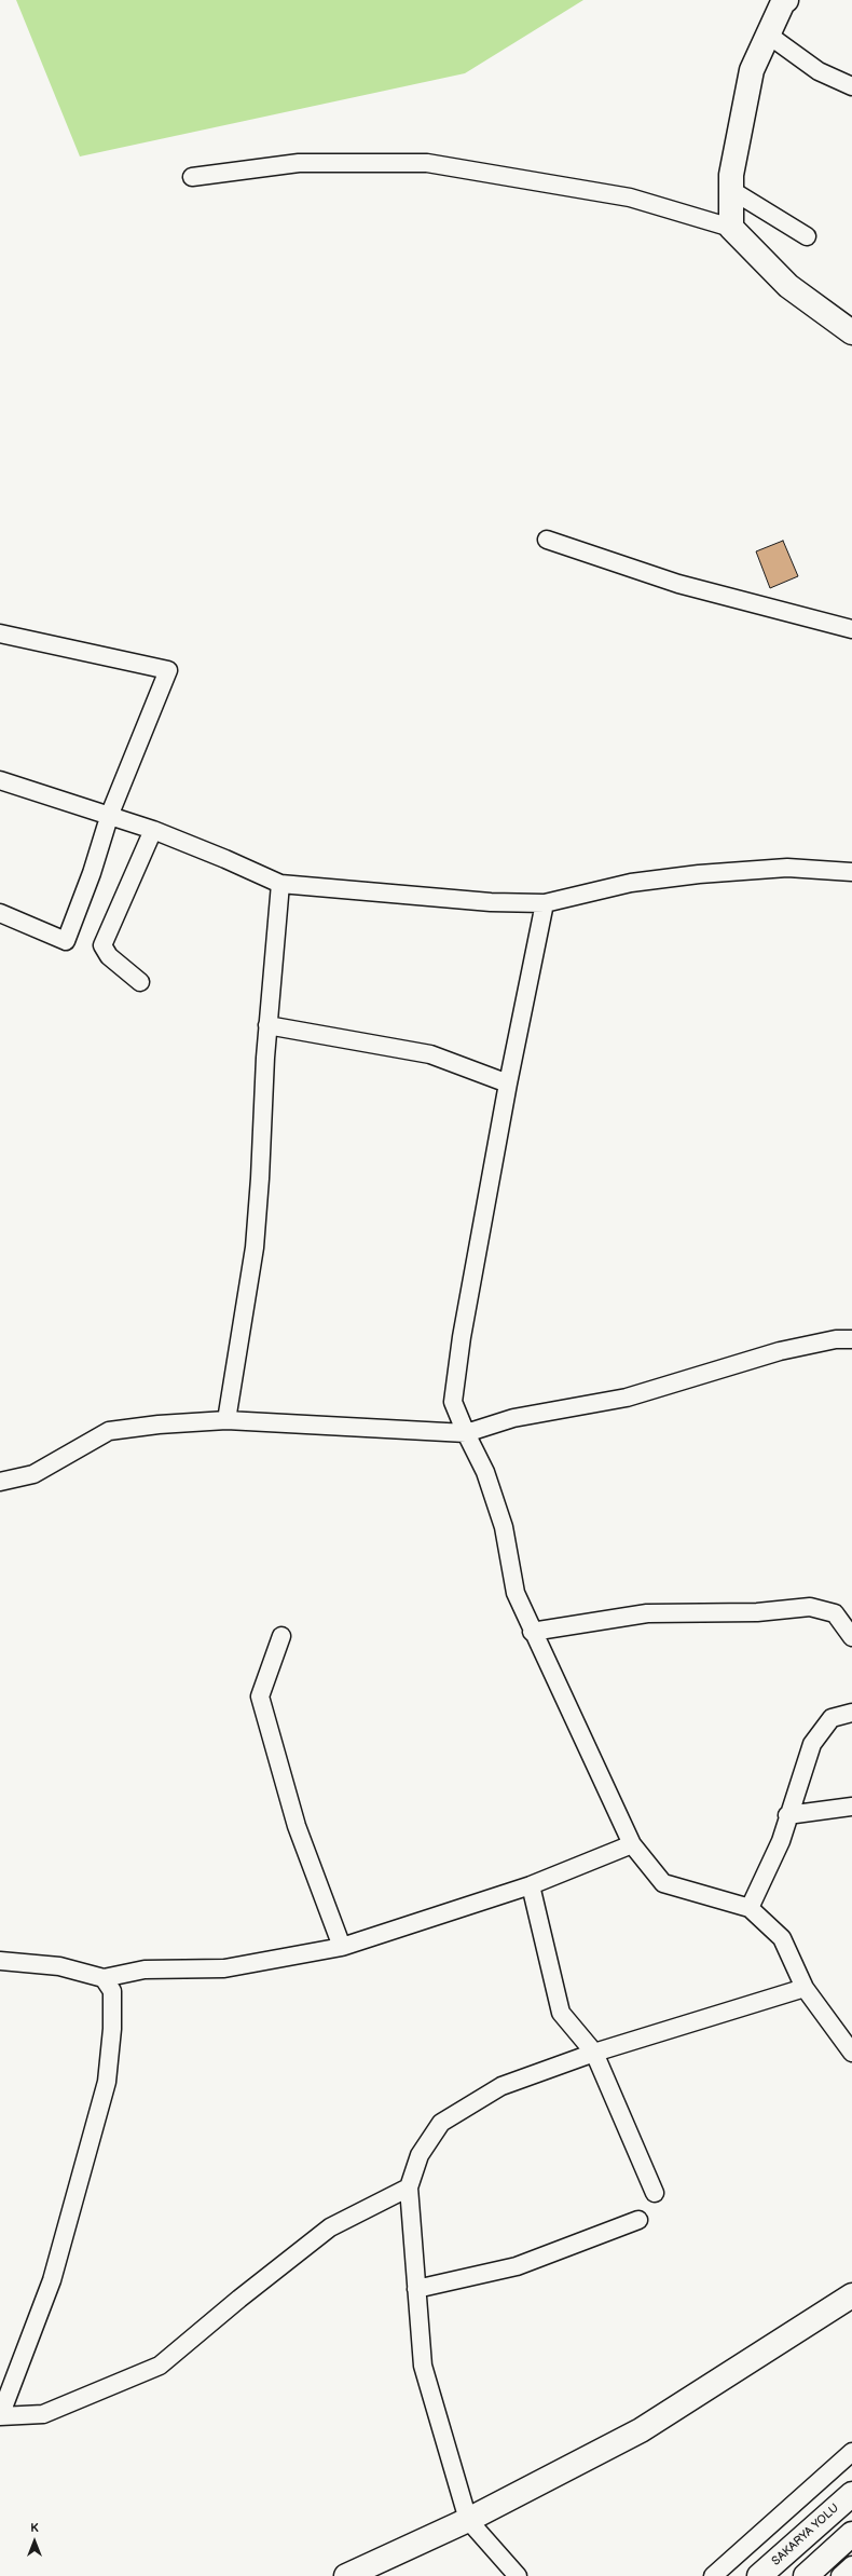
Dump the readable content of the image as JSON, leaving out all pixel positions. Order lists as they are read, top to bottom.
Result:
{
  "streets": {
    "main road": ["SAKARYA YOLU"]
  },
  "north": "top"
}
